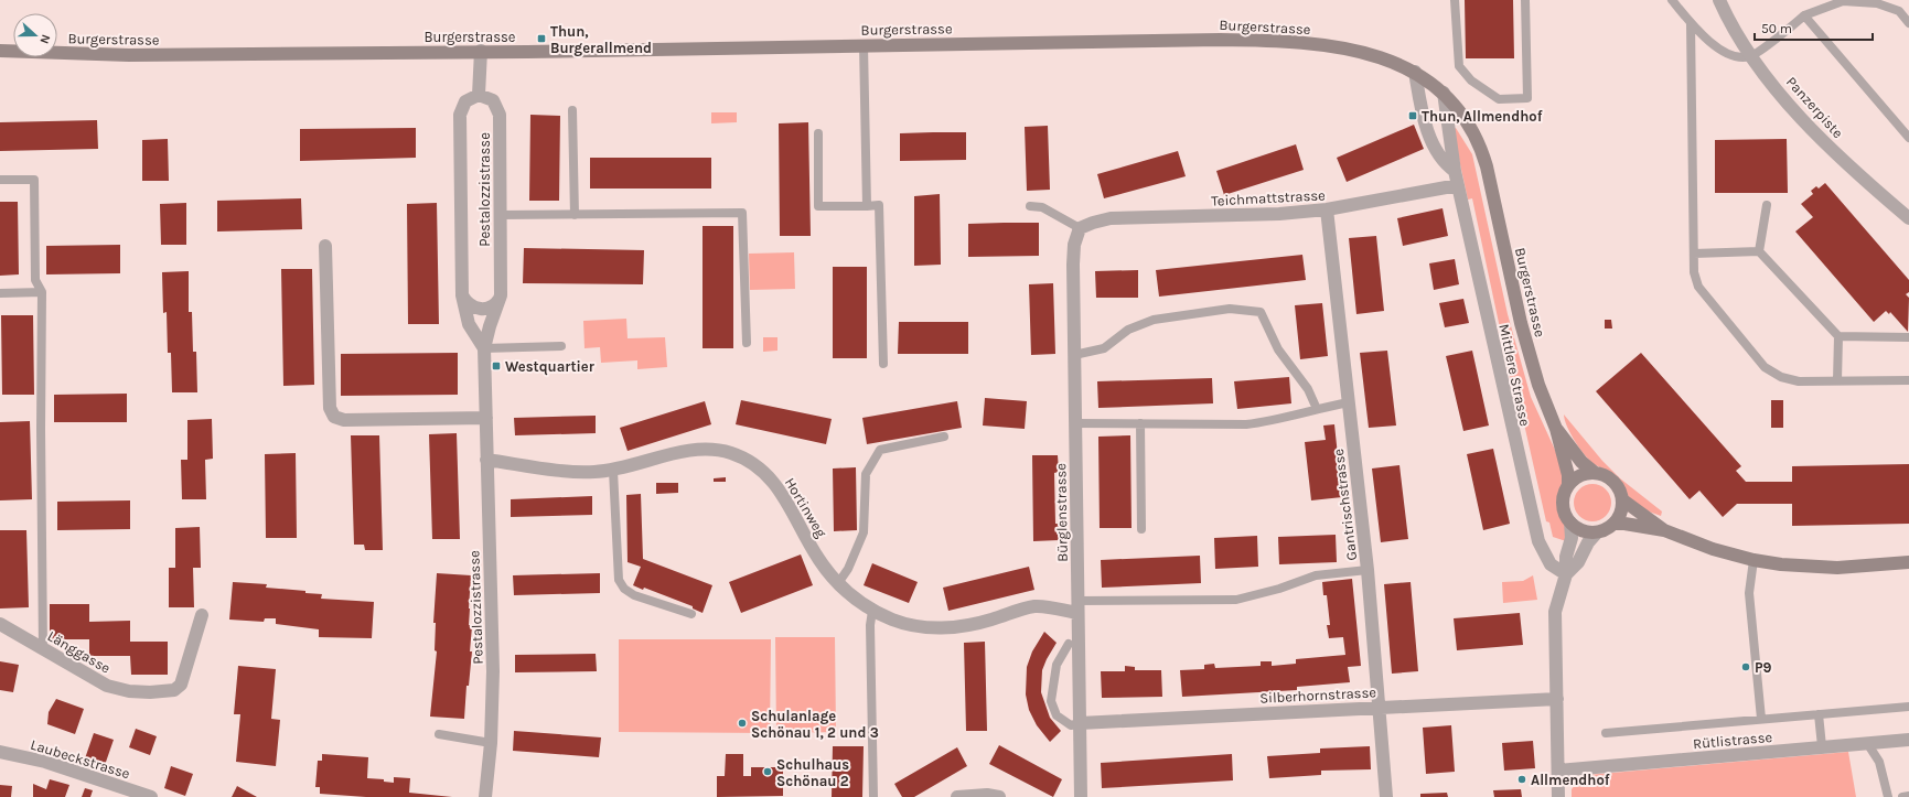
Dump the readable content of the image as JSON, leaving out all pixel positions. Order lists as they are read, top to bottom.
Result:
{
  "streets": {
    "main road": ["Burgerstrasse"],
    "street": [
      "Panzerpiste",
      "Pestalozzistrasse",
      "Teichmattstrasse",
      "Mittlere Strasse",
      "Gantrischstrasse",
      "Hortinweg",
      "Bürglenstrasse",
      "Länggasse",
      "Silberhornstrasse",
      "Rütlistrasse",
      "Laubeckstrasse"
    ]
  },
  "crossings": [
    ["Burgerstrasse", "Mittlere Strasse"],
    ["Pestalozzistrasse", "Hortinweg"],
    ["Teichmattstrasse", "Mittlere Strasse"],
    ["Teichmattstrasse", "Gantrischstrasse"],
    ["Teichmattstrasse", "Bürglenstrasse"],
    ["Gantrischstrasse", "Silberhornstrasse"],
    ["Hortinweg", "Bürglenstrasse"],
    ["Bürglenstrasse", "Silberhornstrasse"]
  ],
  "places": {
    "transit": ["Thun, Burgerallmend", "Thun, Allmendhof", "Westquartier"],
    "other": [
      "P9",
      "Schulanlage Schönau 1, 2 und 3",
      "Schulhaus Schönau 2",
      "Allmendhof"
    ]
  },
  "scale_bar": "50 m",
  "north": "right"
}
